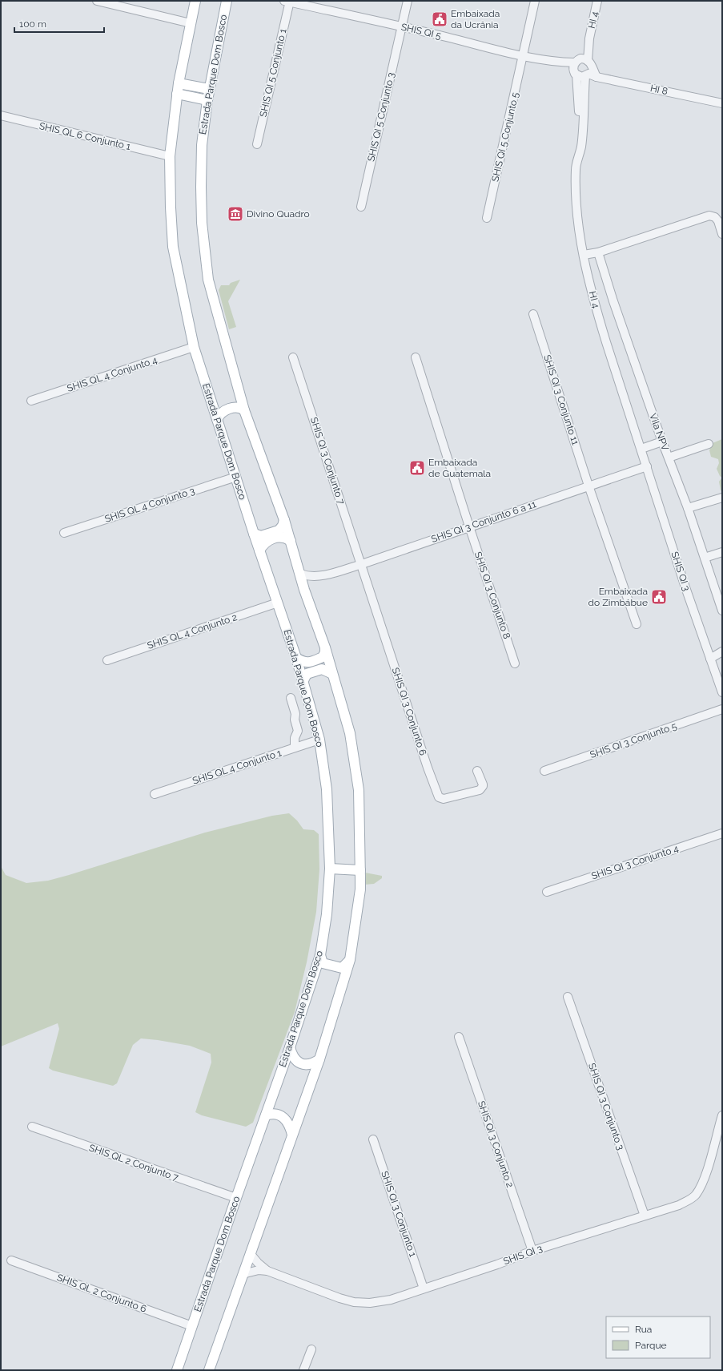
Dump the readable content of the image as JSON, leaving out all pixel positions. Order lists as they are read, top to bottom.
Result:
{
  "streets": {
    "main road": ["Estrada Parque Dom Bosco"],
    "street": [
      "HI 4",
      "SHIS QI 5",
      "SHIS QI 5 Conjunto 1",
      "HI 8",
      "SHIS QI 5 Conjunto 3",
      "SHIS QL 6 Conjunto 1",
      "SHIS QI 5 Conjunto 5",
      "SHIS QL 4 Conjunto 4",
      "SHIS QI 3 Conjunto 11",
      "Vila NPV",
      "SHIS QI 3 Conjunto 7",
      "SHIS QL 4 Conjunto 3",
      "SHIS QI 3 Conjunto 6 a 11",
      "SHIS QI 3",
      "SHIS QI 3 Conjunto 8",
      "SHIS QL 4 Conjunto 2",
      "SHIS QI 3 Conjunto 6",
      "SHIS QI 3 Conjunto 5",
      "SHIS QL 4 Conjunto 1",
      "SHIS QI 3 Conjunto 4",
      "SHIS QI 3 Conjunto 3",
      "SHIS QI 3 Conjunto 2",
      "SHIS QL 2 Conjunto 7",
      "SHIS QI 3 Conjunto 1",
      "SHIS QL 2 Conjunto 6"
    ]
  },
  "crossings": [
    ["HI 4", "SHIS QI 5"],
    ["HI 4", "HI 8"],
    ["HI 4", "SHIS QI 3"],
    ["SHIS QI 5", "SHIS QI 5 Conjunto 1"],
    ["SHIS QI 5", "HI 8"],
    ["SHIS QI 5", "SHIS QI 5 Conjunto 3"],
    ["SHIS QI 5", "SHIS QI 5 Conjunto 5"],
    ["Estrada Parque Dom Bosco", "SHIS QL 6 Conjunto 1"],
    ["Estrada Parque Dom Bosco", "SHIS QL 4 Conjunto 4"],
    ["Estrada Parque Dom Bosco", "SHIS QL 4 Conjunto 3"],
    ["Estrada Parque Dom Bosco", "SHIS QI 3 Conjunto 6 a 11"],
    ["Estrada Parque Dom Bosco", "SHIS QI 3"],
    ["Estrada Parque Dom Bosco", "SHIS QL 4 Conjunto 2"],
    ["Estrada Parque Dom Bosco", "SHIS QL 4 Conjunto 1"],
    ["Estrada Parque Dom Bosco", "SHIS QL 2 Conjunto 7"],
    ["Estrada Parque Dom Bosco", "SHIS QL 2 Conjunto 6"],
    ["SHIS QI 3 Conjunto 11", "SHIS QI 3 Conjunto 6 a 11"],
    ["SHIS QI 3 Conjunto 7", "SHIS QI 3 Conjunto 6 a 11"],
    ["SHIS QI 3 Conjunto 7", "SHIS QI 3 Conjunto 6"],
    ["SHIS QI 3 Conjunto 6 a 11", "SHIS QI 3"],
    ["SHIS QI 3 Conjunto 6 a 11", "SHIS QI 3 Conjunto 8"],
    ["SHIS QI 3 Conjunto 6 a 11", "SHIS QI 3 Conjunto 6"],
    ["SHIS QI 3", "SHIS QI 3 Conjunto 3"],
    ["SHIS QI 3", "SHIS QI 3 Conjunto 2"],
    ["SHIS QI 3", "SHIS QI 3 Conjunto 1"]
  ],
  "places": {
    "public building": ["Embaixada da Ucrânia", "Embaixada de Guatemala", "Embaixada do Zimbábue"],
    "museum": ["Divino Quadro"]
  },
  "legend": ["Rua", "Parque"],
  "scale_bar": "100 m"
}
